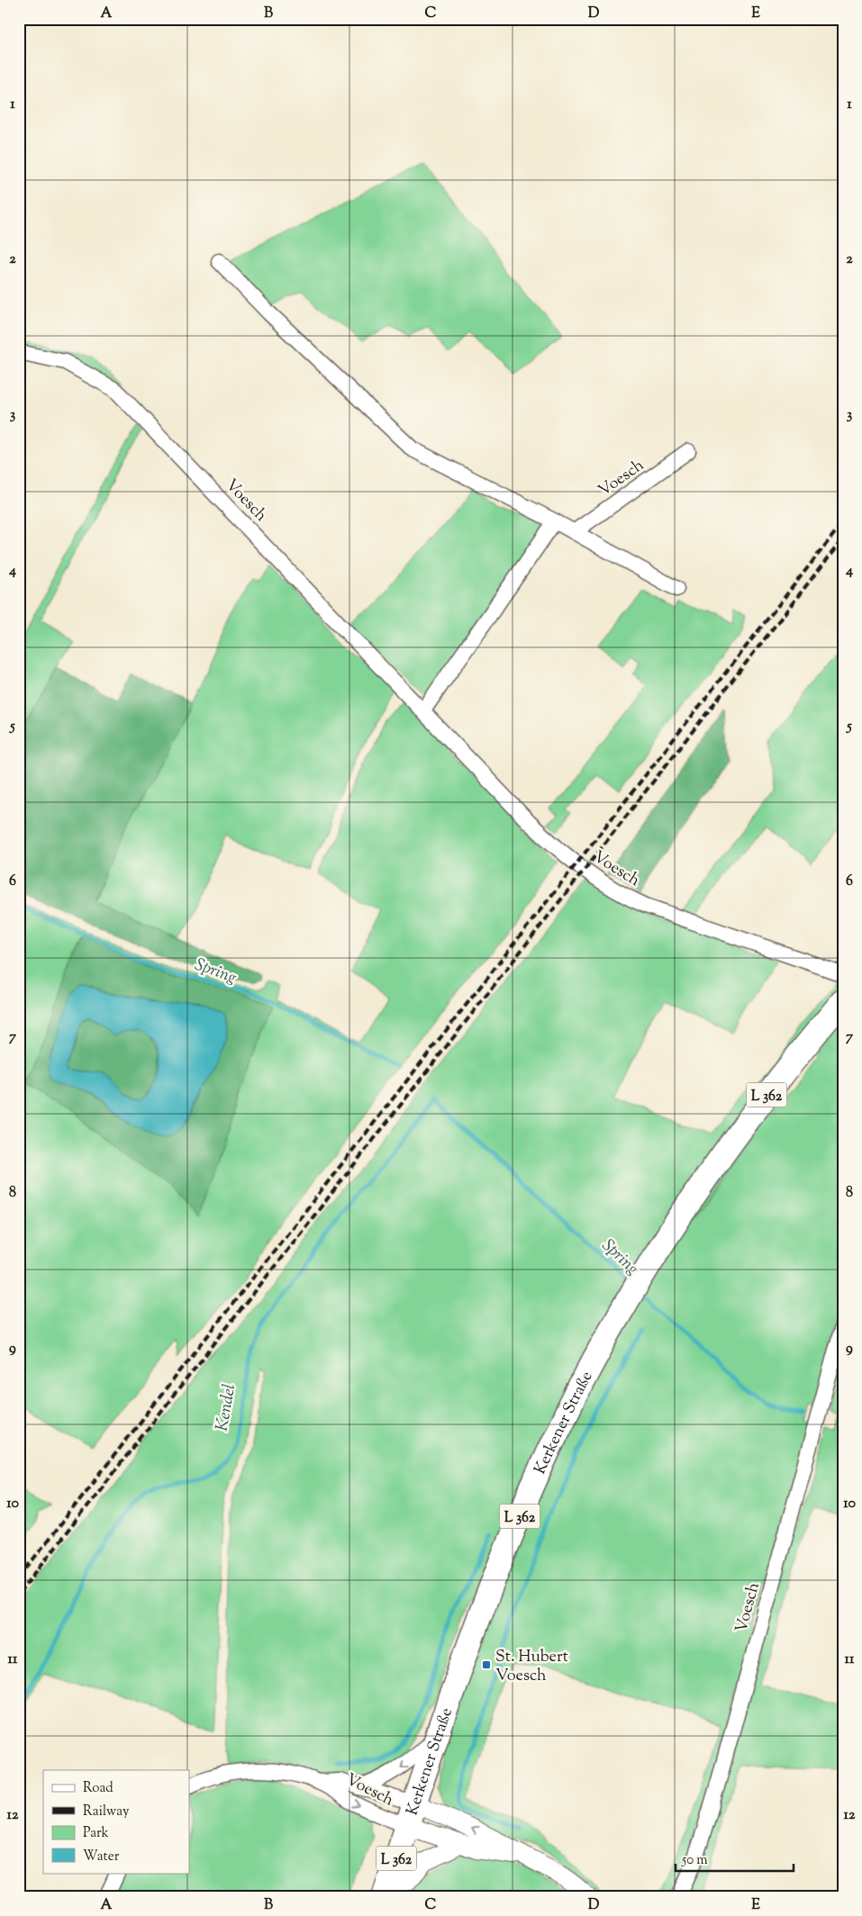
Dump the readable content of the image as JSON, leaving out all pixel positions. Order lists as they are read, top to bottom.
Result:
{
  "streets": {
    "main road": ["L 362", "Kerkener Straße"],
    "street": ["Voesch"]
  },
  "crossings": [
    ["Voesch", "Kerkener Straße"]
  ],
  "water": ["Spring", "Kendel"],
  "places": {
    "transit": ["St. Hubert Voesch"]
  },
  "legend": [
    "Road",
    "Railway",
    "Park",
    "Water"
  ],
  "scale_bar": "50 m",
  "grid": {
    "columns": [
      "A",
      "B",
      "C",
      "D",
      "E"
    ],
    "rows": [
      "1",
      "2",
      "3",
      "4",
      "5",
      "6",
      "7",
      "8",
      "9",
      "10",
      "11",
      "12"
    ]
  }
}
